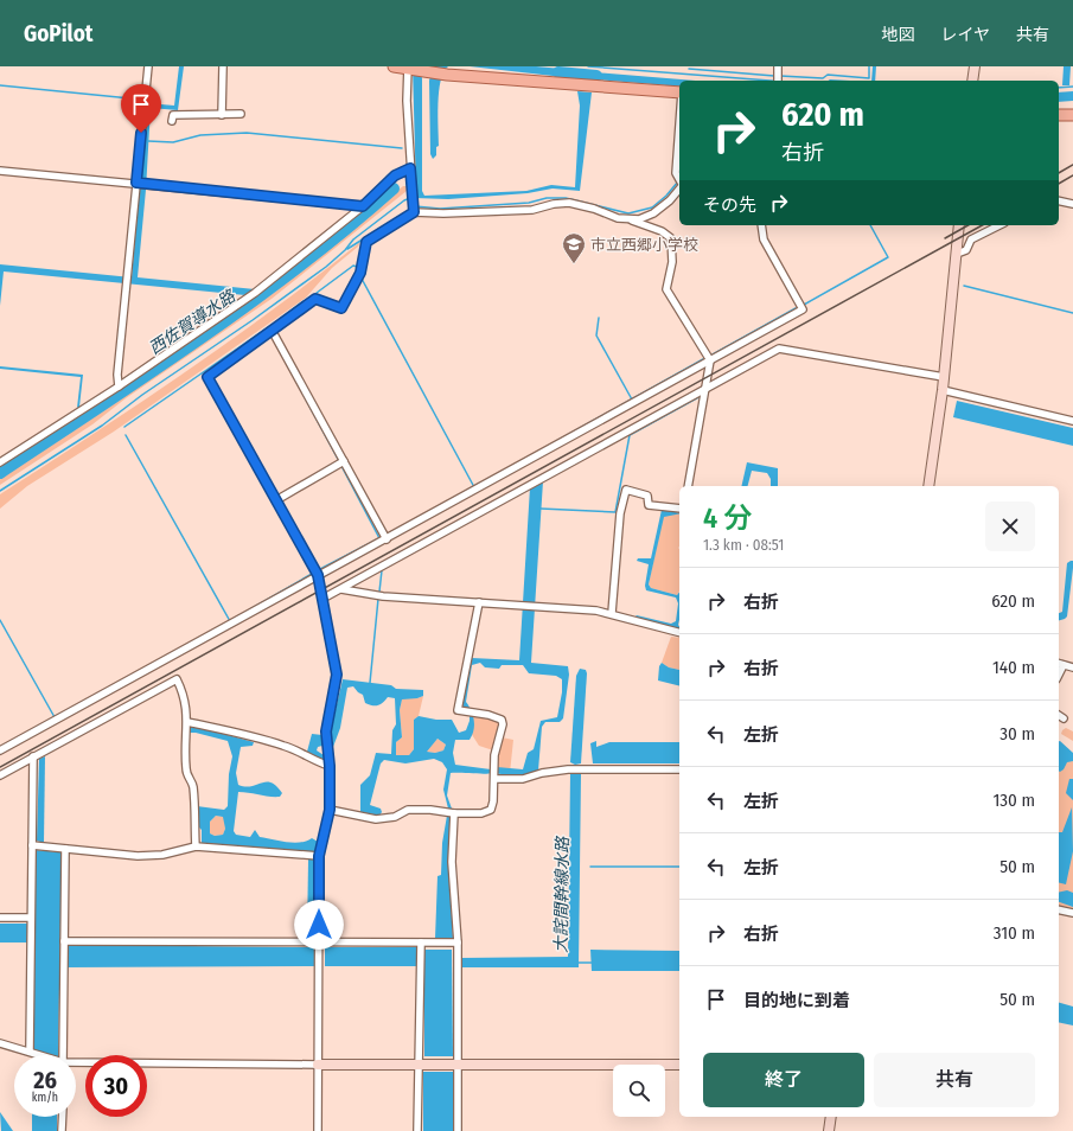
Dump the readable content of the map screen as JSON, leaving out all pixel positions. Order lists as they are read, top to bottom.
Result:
{
  "water": ["西佐賀導水路", "大詫間幹線水路"],
  "places": {
    "school or university": ["市立西郷小学校"]
  },
  "page": {
    "header": "GoPilot",
    "nav": ["地図", "レイヤ", "共有"],
    "turn": ["620 m", "右折"],
    "then": "その先",
    "heading": ["4 分", "1.3 km · 08:51"],
    "list": [
      {
        "name": "右折",
        "value": "620 m"
      },
      {
        "name": "右折",
        "value": "140 m"
      },
      {
        "name": "左折",
        "value": "30 m"
      },
      {
        "name": "左折",
        "value": "130 m"
      },
      {
        "name": "左折",
        "value": "50 m"
      },
      {
        "name": "右折",
        "value": "310 m"
      },
      {
        "name": "目的地に到着",
        "value": "50 m"
      }
    ],
    "buttons": ["終了", "共有"],
    "speed": "26 km/h",
    "limit": "30"
  }
}
